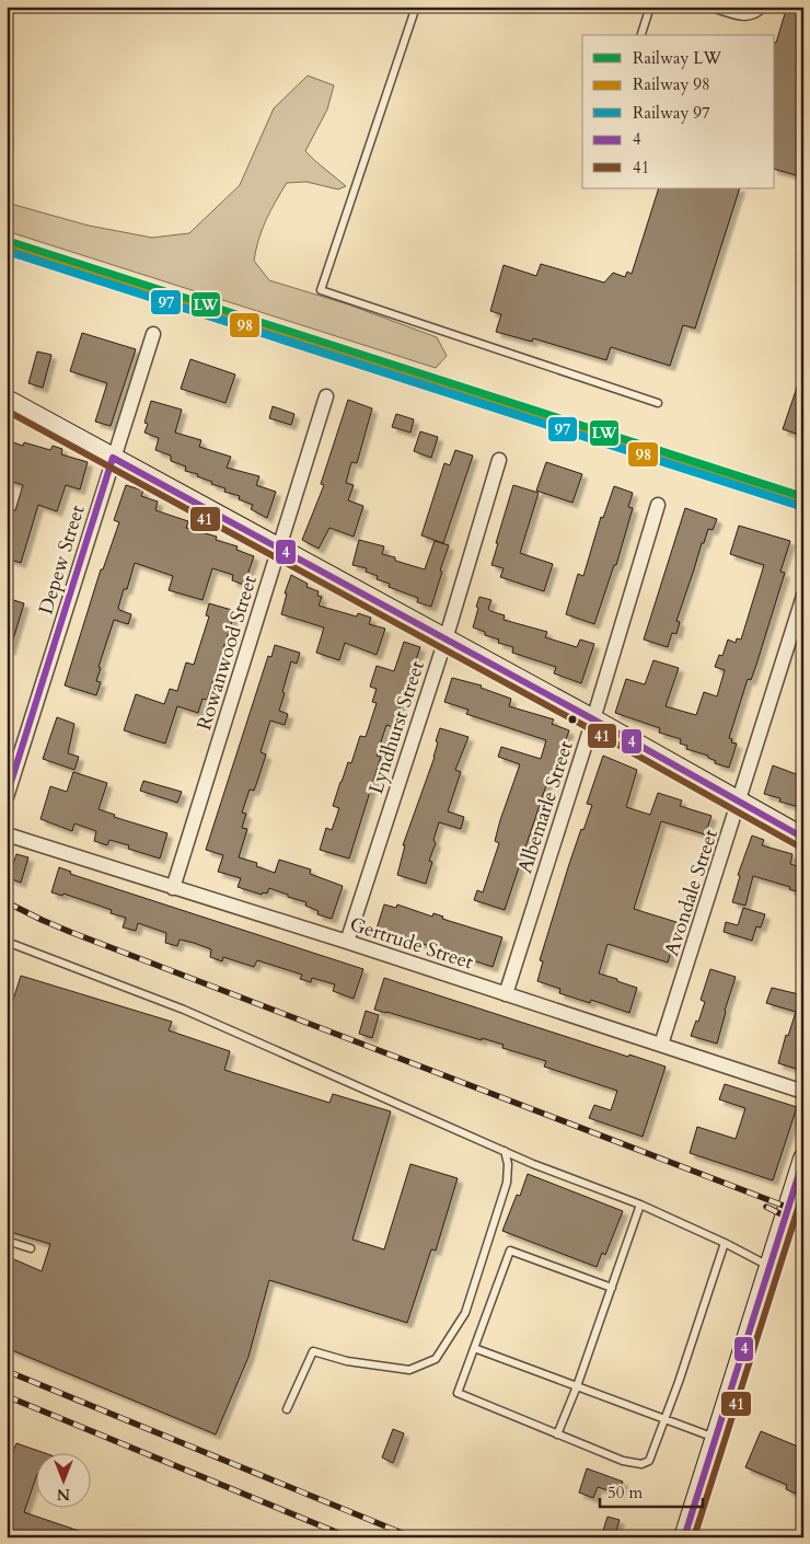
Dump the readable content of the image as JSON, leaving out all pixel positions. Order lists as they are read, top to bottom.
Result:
{
  "streets": {
    "street": [
      "Depew Street",
      "Rowanwood Street",
      "Lyndhurst Street",
      "Albemarle Street",
      "Avondale Street",
      "Gertrude Street"
    ]
  },
  "crossings": [
    ["Rowanwood Street", "Gertrude Street"],
    ["Lyndhurst Street", "Gertrude Street"],
    ["Albemarle Street", "Gertrude Street"],
    ["Avondale Street", "Gertrude Street"]
  ],
  "lines": [
    "rail line LW",
    "rail line 98",
    "rail line 97",
    "transit line 41",
    "transit line 4"
  ],
  "legend": [
    "Railway LW",
    "Railway 98",
    "Railway 97",
    "4",
    "41"
  ],
  "scale_bar": "50 m",
  "north": "bottom"
}
